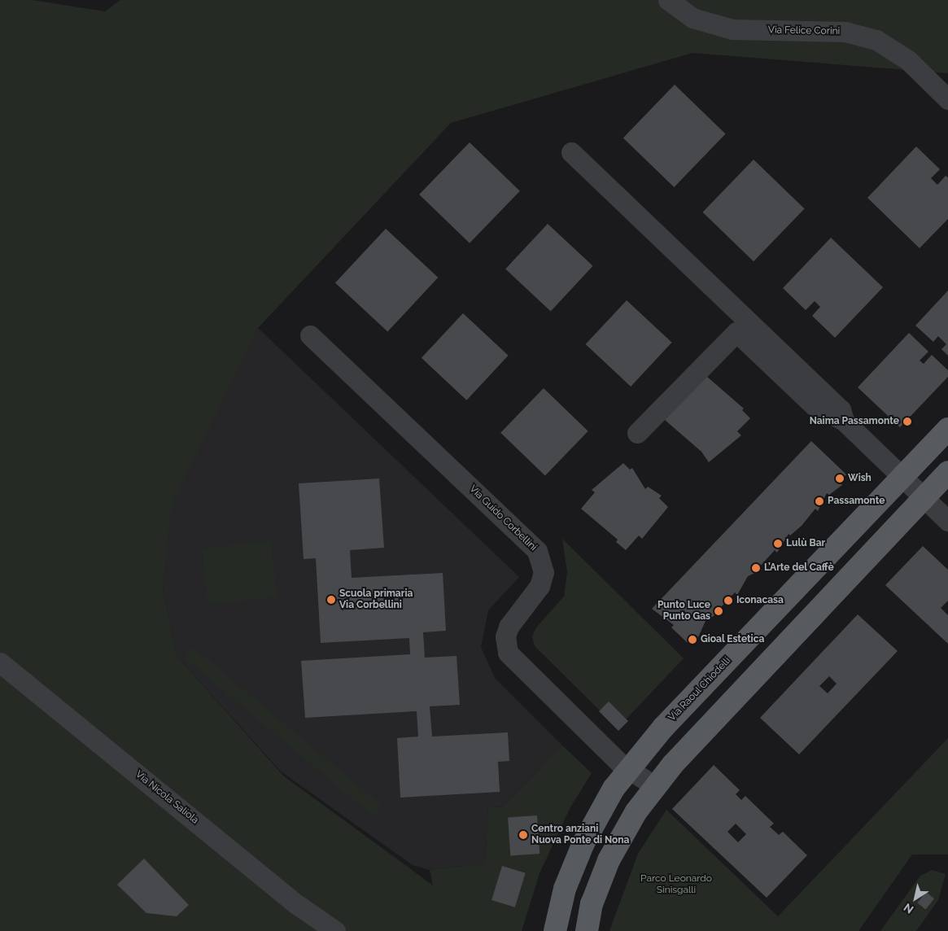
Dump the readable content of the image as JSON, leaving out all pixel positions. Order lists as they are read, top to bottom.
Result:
{
  "streets": {
    "main road": ["Via Raoul Chiodelli"],
    "street": ["Via Felice Corini", "Via Guido Corbellini", "Via Nicola Saliola"]
  },
  "crossings": [
    ["Via Guido Corbellini", "Via Raoul Chiodelli"]
  ],
  "parks": ["Parco Leonardo Sinisgalli"],
  "places": [
    "Naima Passamonte",
    "Wish",
    "Passamonte",
    "Lulù Bar",
    "L’Arte del Caffè",
    "Scuola primaria Via Corbellini",
    "Iconacasa",
    "Punto Luce Punto Gas",
    "Gioal Estetica",
    "Centro anziani Nuova Ponte di Nona"
  ],
  "north": "bottom left"
}
